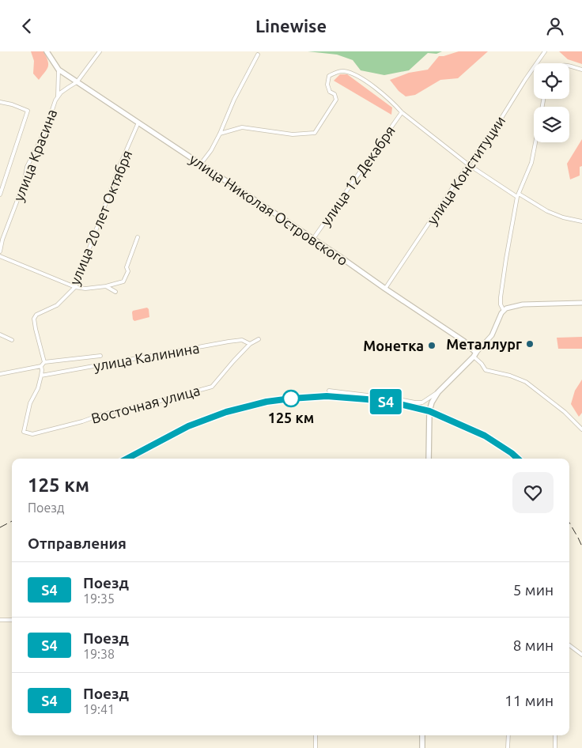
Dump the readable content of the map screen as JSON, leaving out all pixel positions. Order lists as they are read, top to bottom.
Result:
{
  "streets": {
    "main road": ["улица Николая Островского"],
    "street": [
      "улица Красина",
      "улица Конституции",
      "улица 12 Декабря",
      "улица 20 лет Октября",
      "улица Калинина",
      "Восточная улица"
    ]
  },
  "crossings": [
    ["улица Красина", "улица Николая Островского"],
    ["улица Конституции", "улица Николая Островского"],
    ["улица 12 Декабря", "улица Николая Островского"],
    ["улица Николая Островского", "улица 20 лет Октября"],
    ["улица 20 лет Октября", "улица Калинина"],
    ["улица Калинина", "Восточная улица"]
  ],
  "places": ["Металлург", "Монетка", "125 км"],
  "page": {
    "header": "Linewise",
    "on_map": "S4",
    "heading": [
      ["125 км", "Поезд"],
      "Отправления"
    ],
    "list": [
      {
        "mark": "S4",
        "name": "Поезд",
        "note": "19:35",
        "value": "5 мин"
      },
      {
        "mark": "S4",
        "name": "Поезд",
        "note": "19:38",
        "value": "8 мин"
      },
      {
        "mark": "S4",
        "name": "Поезд",
        "note": "19:41",
        "value": "11 мин"
      }
    ]
  }
}
